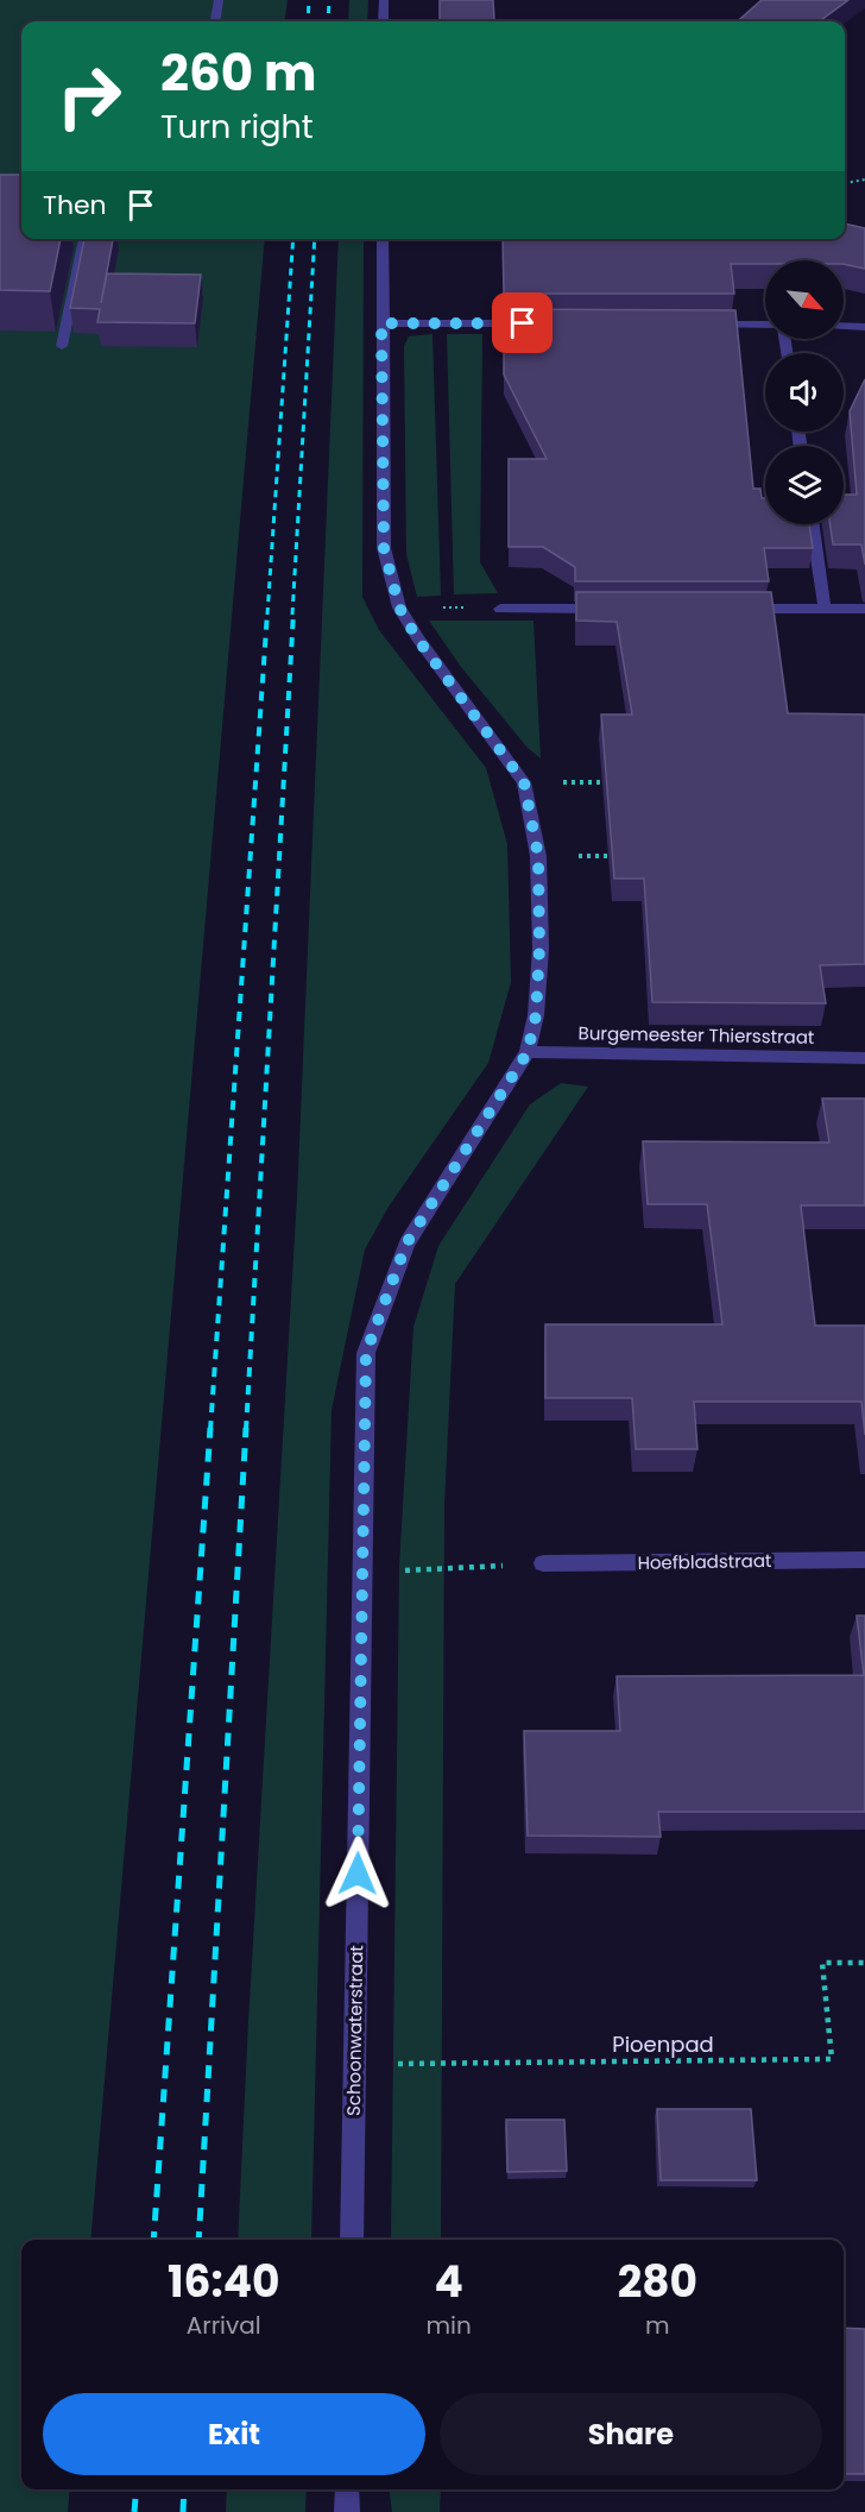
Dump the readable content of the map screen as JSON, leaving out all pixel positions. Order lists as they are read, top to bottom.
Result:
{
  "streets": {
    "street": ["Burgemeester Thiersstraat", "Hoefbladstraat", "Schoonwaterstraat"],
    "path": ["Pioenpad"]
  },
  "crossings": [
    ["Burgemeester Thiersstraat", "Schoonwaterstraat"],
    ["Schoonwaterstraat", "Pioenpad"]
  ],
  "north": "bottom right",
  "page": {
    "turn": ["260 m", "Turn right"],
    "then": "Then",
    "eta": [
      "16:40",
      "Arrival",
      "4",
      "min",
      "280",
      "m"
    ],
    "buttons": ["Exit", "Share"]
  }
}
